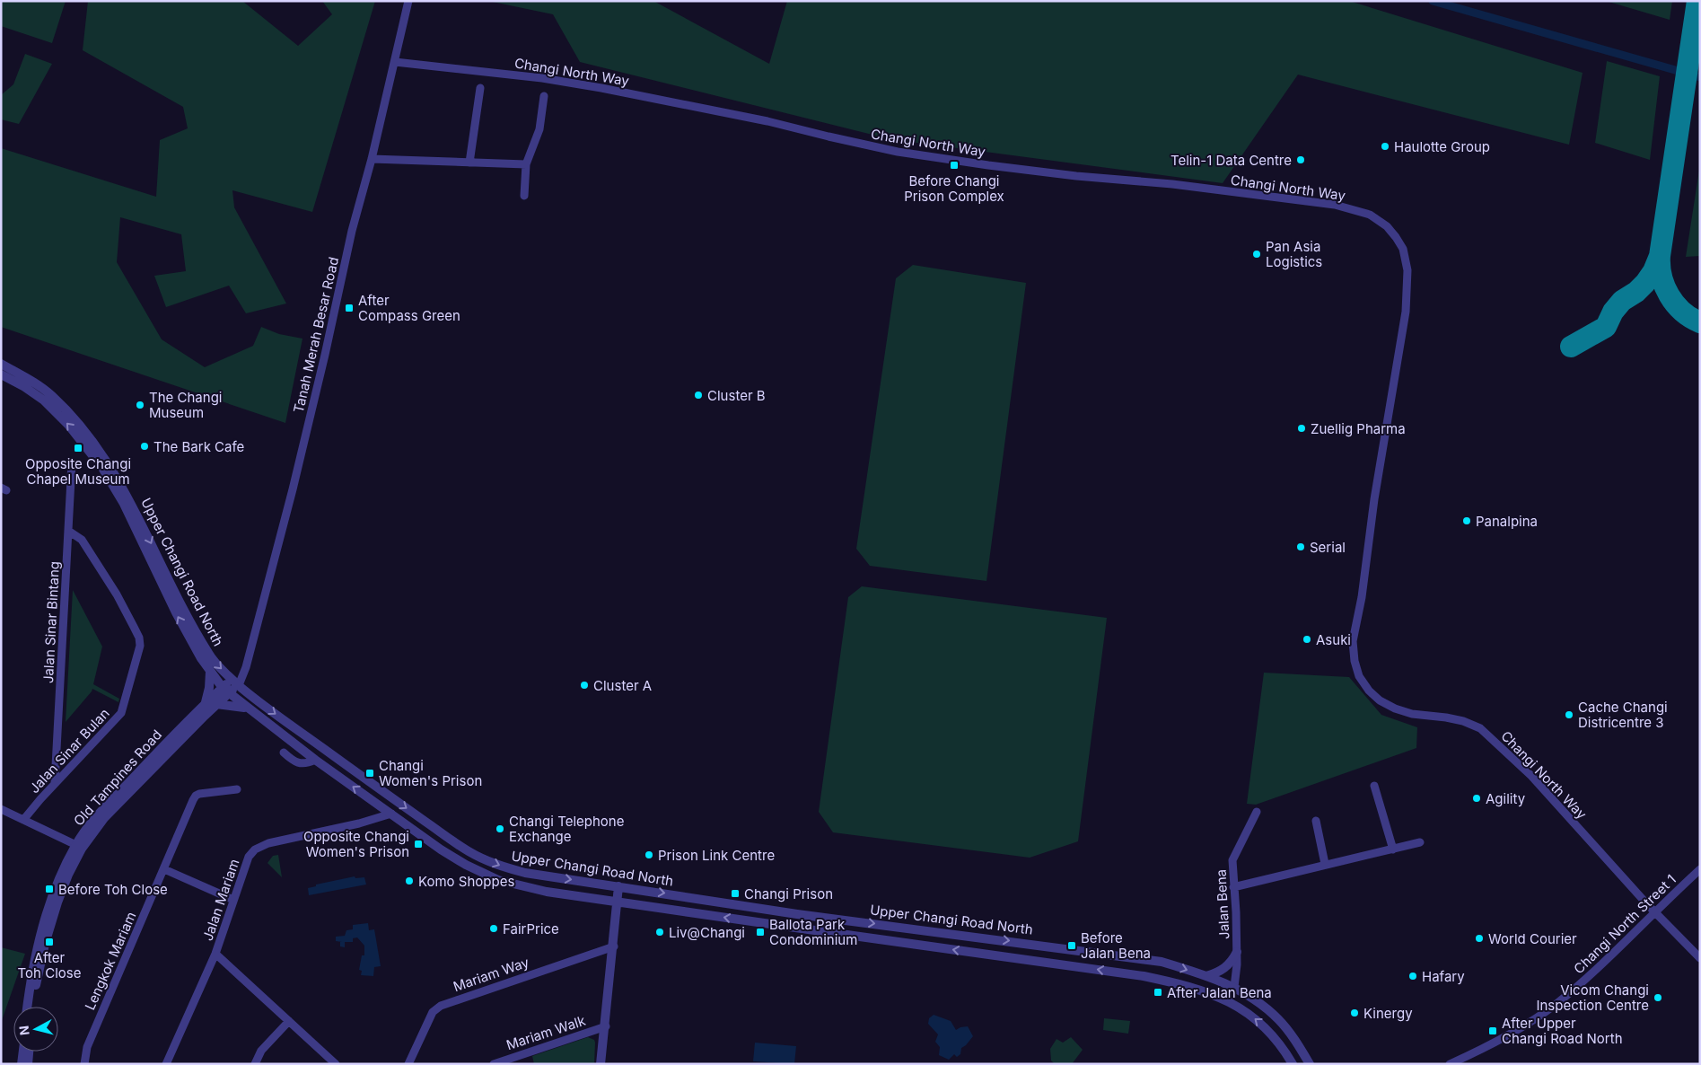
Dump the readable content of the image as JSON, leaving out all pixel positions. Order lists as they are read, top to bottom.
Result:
{
  "streets": {
    "street": [
      "Changi North Way",
      "Tanah Merah Besar Road",
      "Upper Changi Road North",
      "Jalan Sinar Bintang",
      "Jalan Sinar Bulan",
      "Old Tampines Road",
      "Jalan Mariam",
      "Jalan Bena",
      "Changi North Street 1",
      "Lengkok Mariam",
      "Mariam Way",
      "Mariam Walk"
    ]
  },
  "crossings": [
    ["Changi North Way", "Tanah Merah Besar Road"],
    ["Changi North Way", "Changi North Street 1"],
    ["Tanah Merah Besar Road", "Upper Changi Road North"],
    ["Tanah Merah Besar Road", "Old Tampines Road"],
    ["Upper Changi Road North", "Old Tampines Road"],
    ["Upper Changi Road North", "Jalan Mariam"],
    ["Upper Changi Road North", "Jalan Bena"],
    ["Jalan Sinar Bintang", "Jalan Sinar Bulan"]
  ],
  "places": {
    "other": [
      "Haulotte Group",
      "Telin-1 Data Centre",
      "Pan Asia Logistics",
      "Cluster B",
      "The Changi Museum",
      "Zuellig Pharma",
      "The Bark Cafe",
      "Panalpina",
      "Serial",
      "Asuki",
      "Cluster A",
      "Cache Changi Districentre 3",
      "Agility",
      "Changi Telephone Exchange",
      "Prison Link Centre",
      "Komo Shoppes",
      "FairPrice",
      "Liv@Changi",
      "World Courier",
      "Hafary",
      "Vicom Changi Inspection Centre",
      "Kinergy"
    ],
    "transit": [
      "Before Changi Prison Complex",
      "After Compass Green",
      "Opposite Changi Chapel Museum",
      "Changi Women's Prison",
      "Opposite Changi Women's Prison",
      "Before Toh Close",
      "Changi Prison",
      "Ballota Park Condominium",
      "After Toh Close",
      "Before Jalan Bena",
      "After Jalan Bena",
      "After Upper Changi Road North"
    ]
  },
  "north": "left"
}
